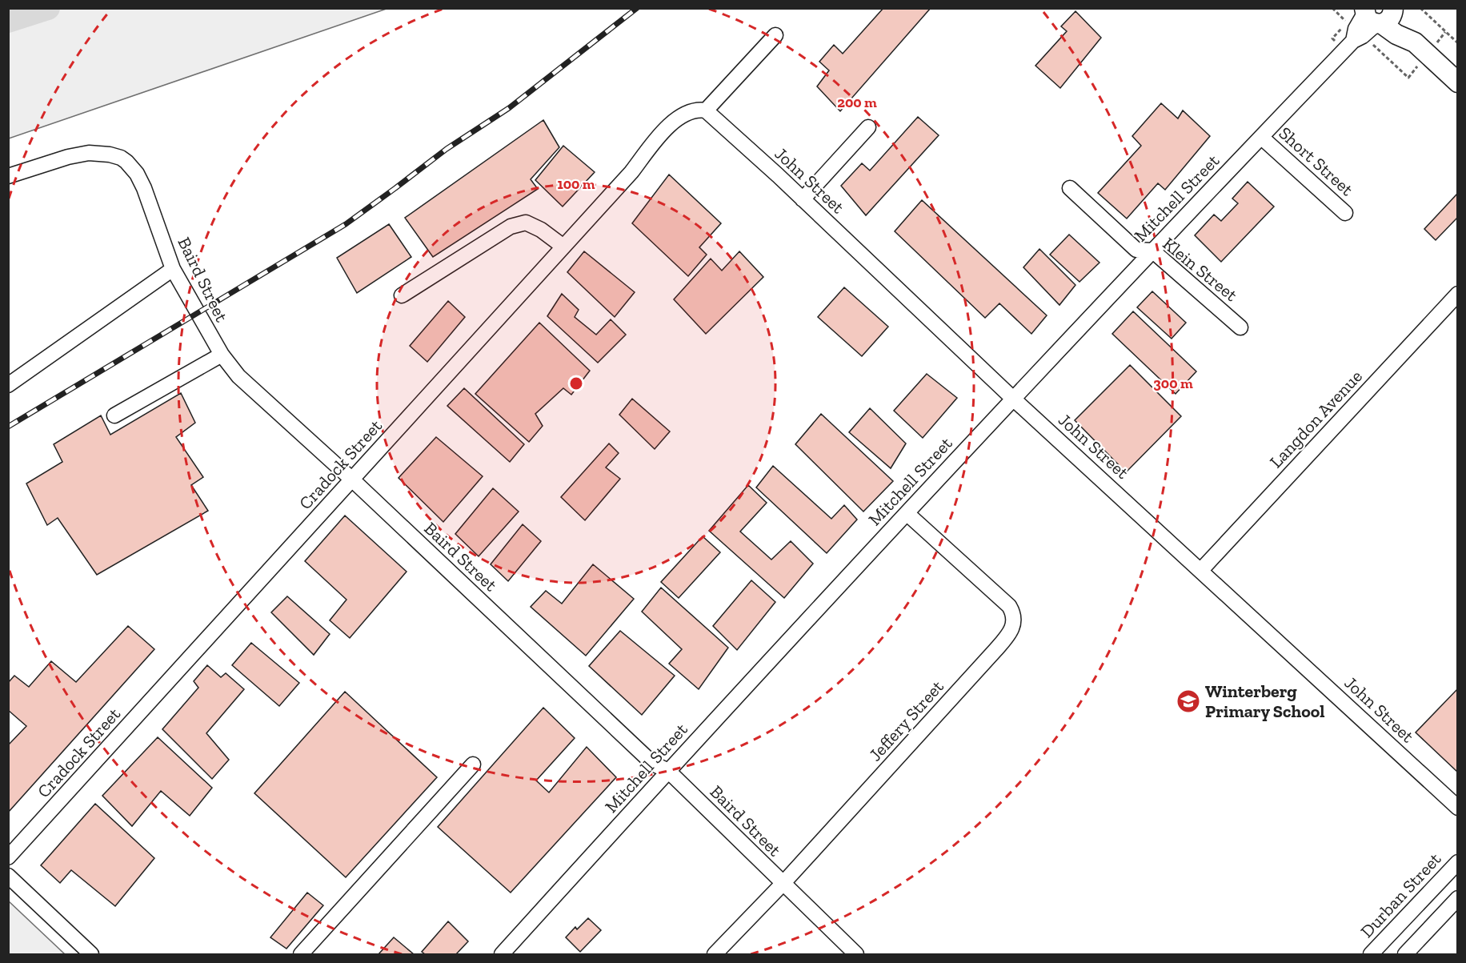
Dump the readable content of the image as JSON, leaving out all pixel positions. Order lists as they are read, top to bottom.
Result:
{
  "streets": {
    "street": [
      "Short Street",
      "John Street",
      "Mitchell Street",
      "Klein Street",
      "Baird Street",
      "Langdon Avenue",
      "Cradock Street",
      "Jeffery Street",
      "Durban Street"
    ]
  },
  "crossings": [
    ["Short Street", "Mitchell Street"],
    ["John Street", "Mitchell Street"],
    ["John Street", "Langdon Avenue"],
    ["John Street", "Cradock Street"],
    ["Mitchell Street", "Klein Street"],
    ["Mitchell Street", "Baird Street"],
    ["Mitchell Street", "Jeffery Street"],
    ["Baird Street", "Cradock Street"],
    ["Baird Street", "Jeffery Street"]
  ],
  "places": {
    "school or university": ["Winterberg Primary School"]
  },
  "rings": ["200 m", "100 m", "300 m"]
}
